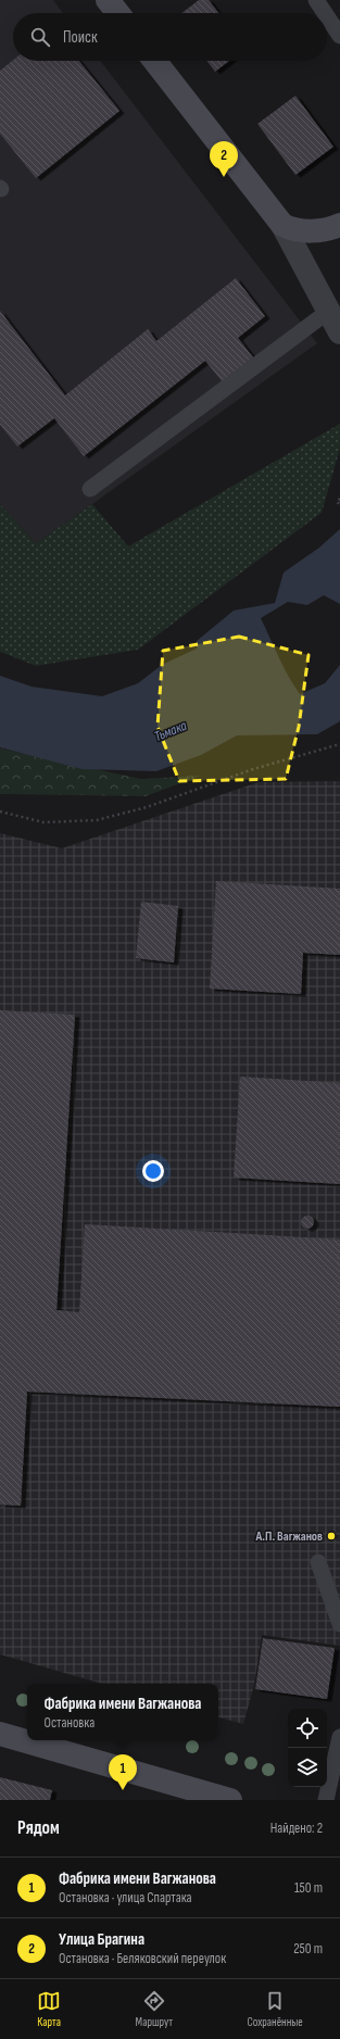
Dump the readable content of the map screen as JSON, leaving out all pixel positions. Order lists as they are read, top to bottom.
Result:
{
  "water": ["Тьмака"],
  "places": ["А.П. Вагжанов"],
  "page": {
    "search": "Поиск",
    "pins": ["2", "1"],
    "popup": ["Фабрика имени Вагжанова", "Остановка"],
    "heading": ["Рядом", "Найдено: 2"],
    "list": [
      {
        "mark": "1",
        "name": "Фабрика имени Вагжанова",
        "note": "Остановка · улица Спартака",
        "value": "150 m"
      },
      {
        "mark": "2",
        "name": "Улица Брагина",
        "note": "Остановка · Беляковский переулок",
        "value": "250 m"
      }
    ],
    "nav": ["Карта", "Маршрут", "Сохранённые"]
  }
}
